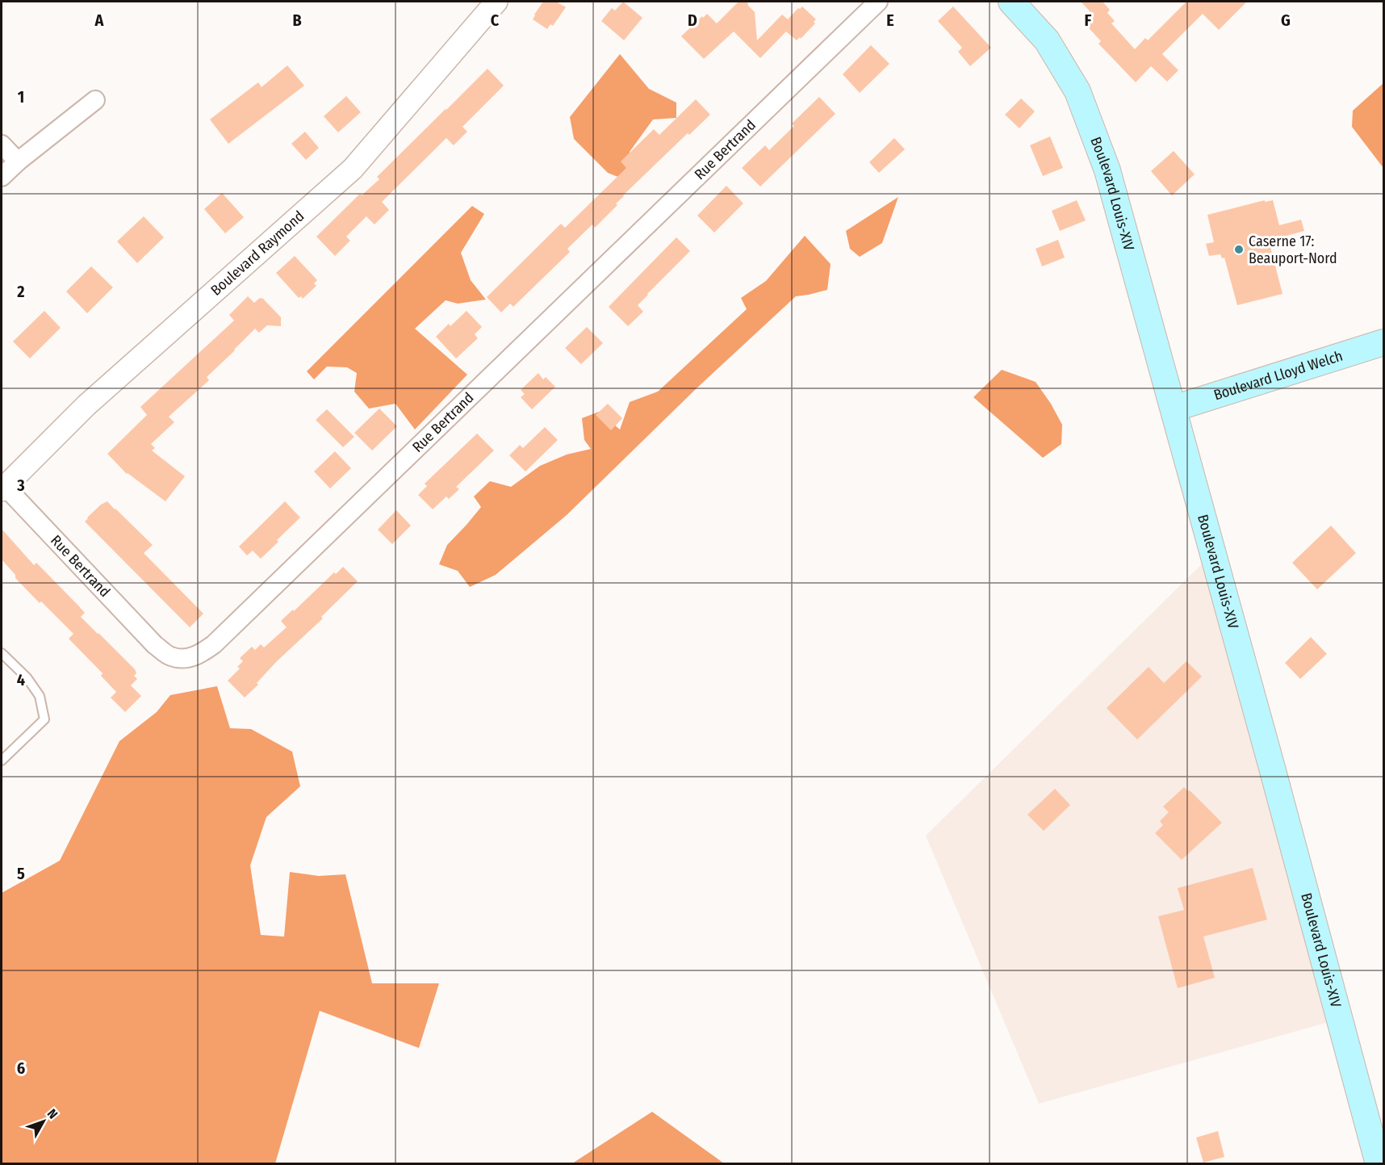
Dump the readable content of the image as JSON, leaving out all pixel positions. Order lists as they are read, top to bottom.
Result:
{
  "streets": {
    "main road": ["Boulevard Louis-XIV", "Boulevard Lloyd Welch"],
    "street": ["Rue Bertrand", "Boulevard Raymond"]
  },
  "crossings": [
    ["Rue Bertrand", "Boulevard Raymond"],
    ["Boulevard Louis-XIV", "Boulevard Lloyd Welch"]
  ],
  "places": ["Caserne 17: Beauport-Nord"],
  "north": "top right",
  "grid": {
    "columns": [
      "A",
      "B",
      "C",
      "D",
      "E",
      "F",
      "G"
    ],
    "rows": [
      "1",
      "2",
      "3",
      "4",
      "5",
      "6"
    ]
  }
}
